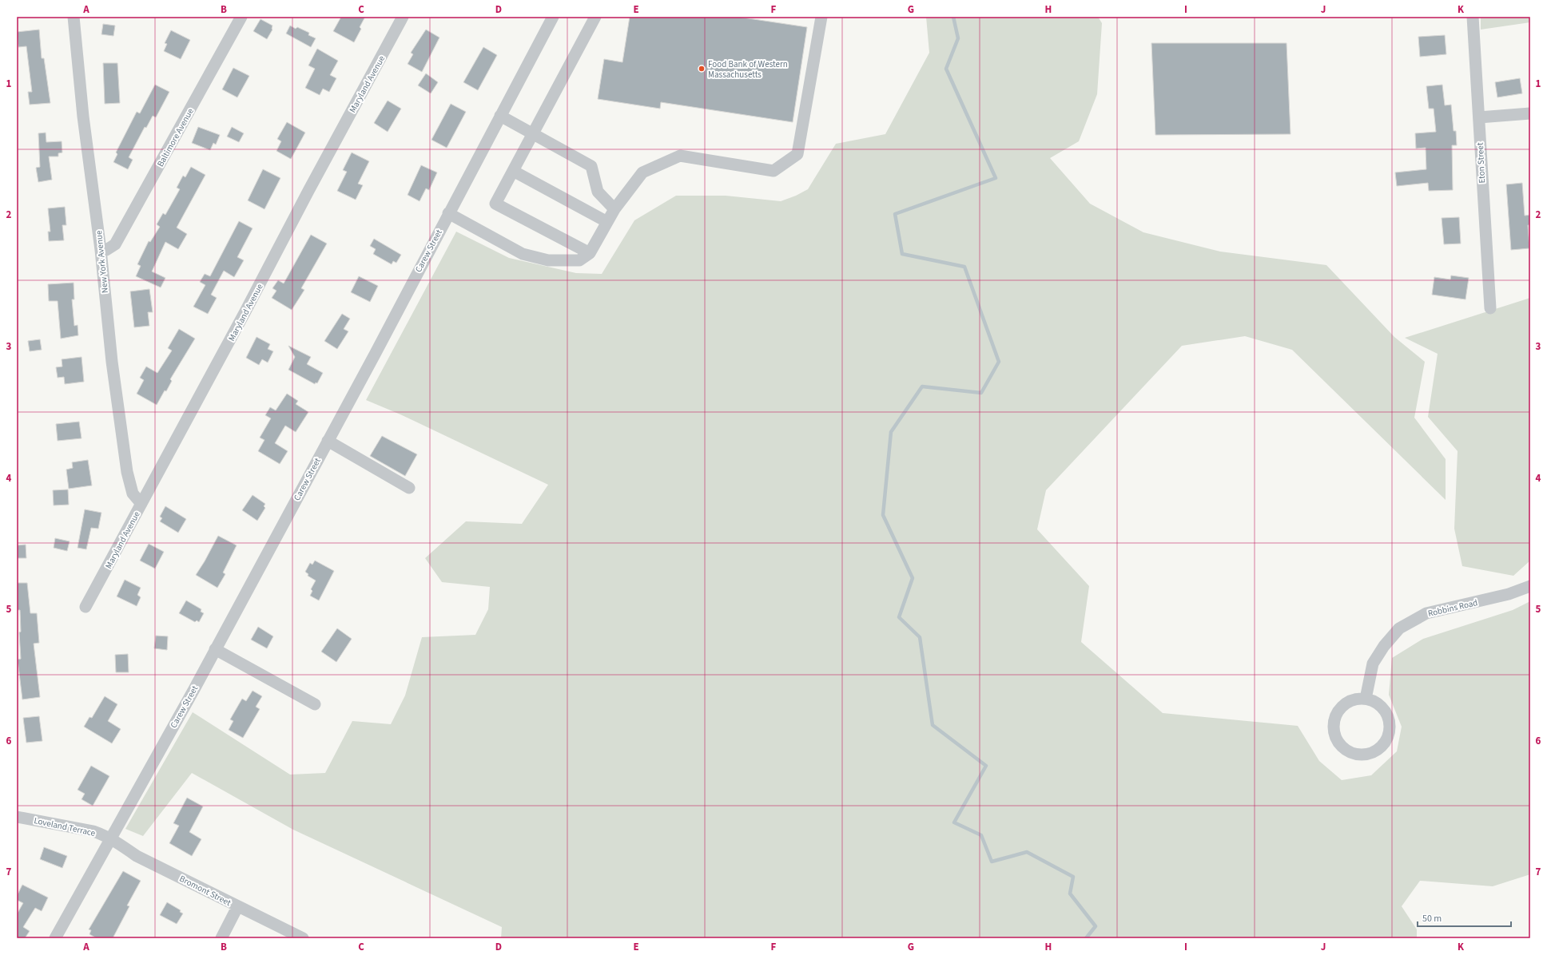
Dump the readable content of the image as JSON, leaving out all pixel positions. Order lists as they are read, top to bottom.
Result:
{
  "streets": {
    "street": [
      "Maryland Avenue",
      "Baltimore Avenue",
      "Eton Street",
      "Carew Street",
      "New York Avenue",
      "Robbins Road",
      "Loveland Terrace",
      "Bromont Street"
    ]
  },
  "crossings": [
    ["Maryland Avenue", "New York Avenue"],
    ["Baltimore Avenue", "New York Avenue"],
    ["Carew Street", "Loveland Terrace"],
    ["Carew Street", "Bromont Street"],
    ["Loveland Terrace", "Bromont Street"]
  ],
  "places": ["Food Bank of Western Massachusetts"],
  "scale_bar": "50 m",
  "grid": {
    "columns": [
      "A",
      "B",
      "C",
      "D",
      "E",
      "F",
      "G",
      "H",
      "I",
      "J",
      "K"
    ],
    "rows": [
      "1",
      "2",
      "3",
      "4",
      "5",
      "6",
      "7"
    ]
  }
}
